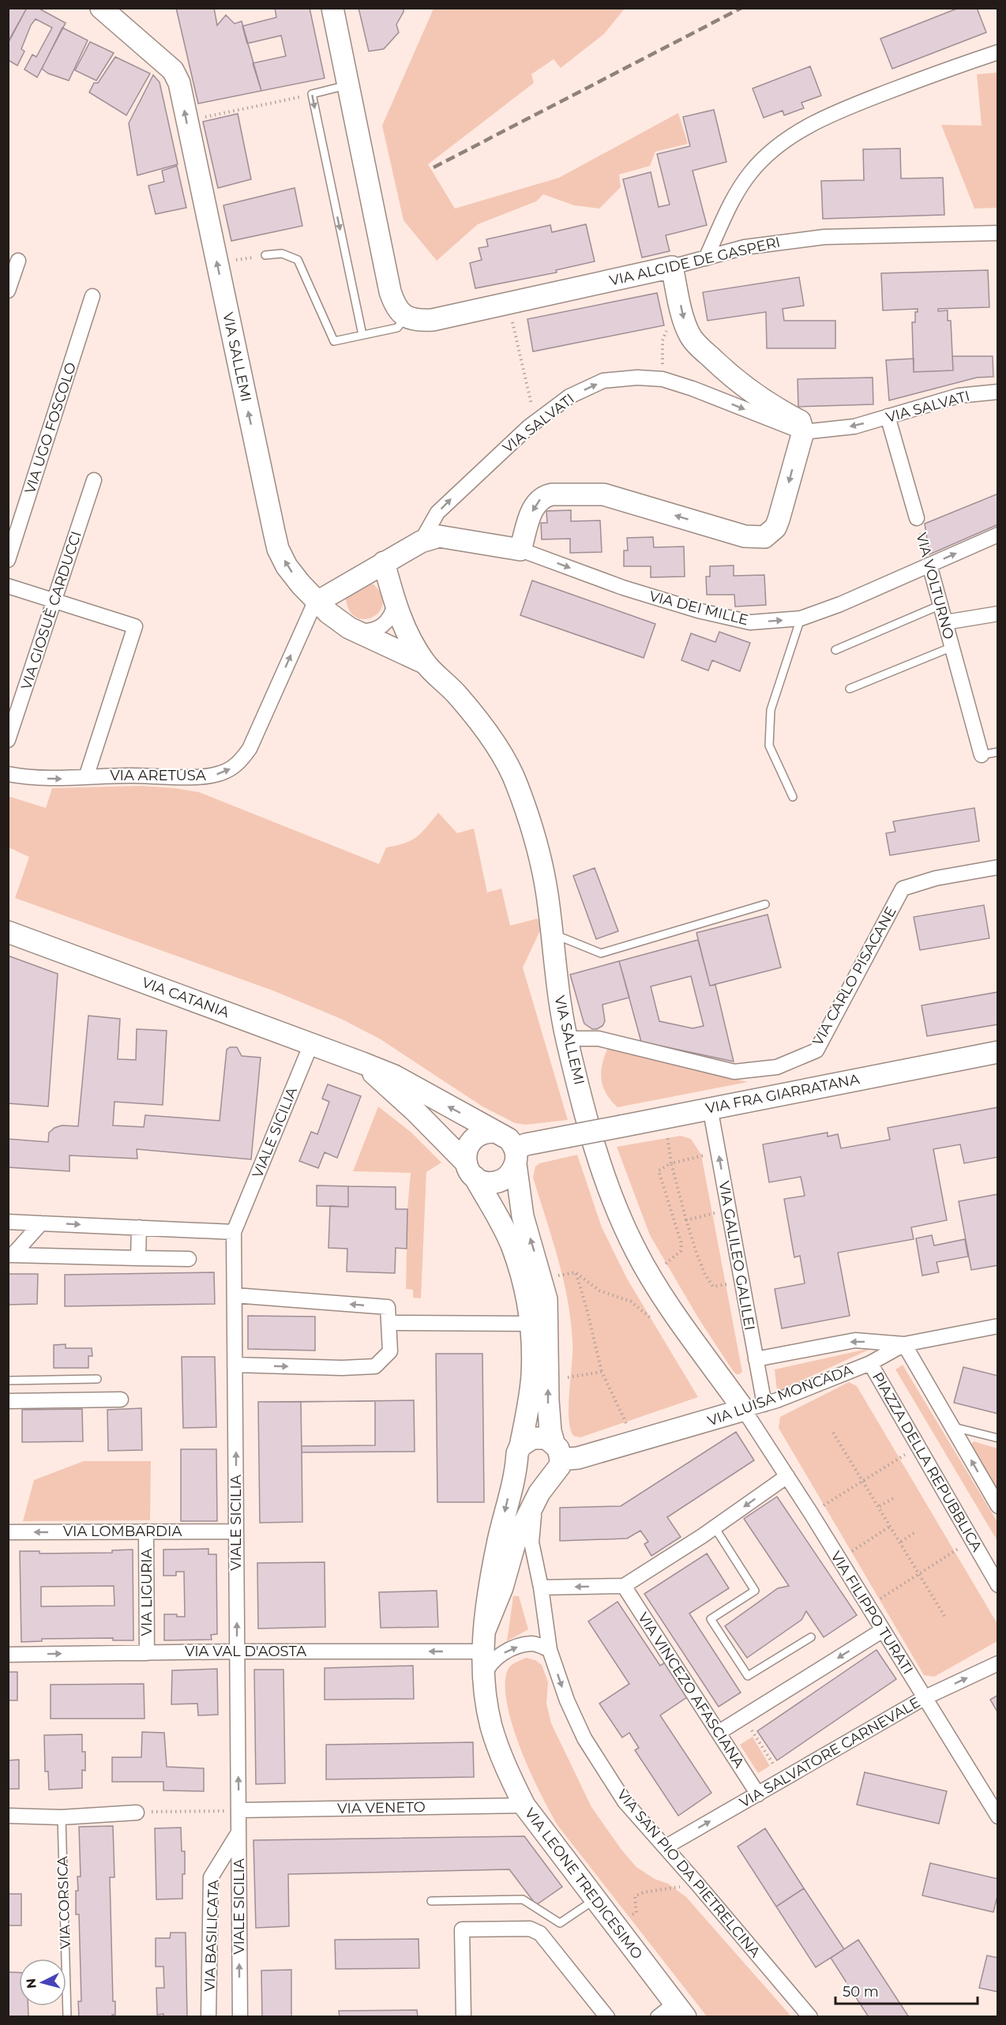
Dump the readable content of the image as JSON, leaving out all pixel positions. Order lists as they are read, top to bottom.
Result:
{
  "streets": {
    "street": [
      "VIA ALCIDE DE GASPERI",
      "VIA SALLEMI",
      "VIA SALVATI",
      "VIA UGO FOSCOLO",
      "VIA VOLTURNO",
      "VIA DEI MILLE",
      "VIA GIOSUÈ CARDUCCI",
      "VIA ARETUSA",
      "VIA CARLO PISACANE",
      "VIA CATANIA",
      "VIA FRA GIARRATANA",
      "VIALE SICILIA",
      "VIA GALILEO GALILEI",
      "VIA LUISA MONCADA",
      "PIAZZA DELLA REPUBBLICA",
      "VIA LOMBARDIA",
      "VIA LIGURIA",
      "VIA FILIPPO TURATI",
      "VIA VAL D'AOSTA",
      "VIA VINCEZO AFASCIANA",
      "VIA SALVATORE CARNEVALE",
      "VIA VENETO",
      "VIA SAN PIO DA PIETRELCINA",
      "VIA LEONE TREDICESIMO",
      "VIA BASILICATA"
    ],
    "lane": ["VIA CORSICA"]
  },
  "crossings": [
    ["VIA SALLEMI", "VIA ARETUSA"],
    ["VIA SALLEMI", "VIA CARLO PISACANE"],
    ["VIA SALLEMI", "VIA GALILEO GALILEI"],
    ["VIA SALLEMI", "VIA LUISA MONCADA"],
    ["VIA SALLEMI", "VIA FILIPPO TURATI"],
    ["VIA SALVATI", "VIA VOLTURNO"],
    ["VIA SALVATI", "VIA DEI MILLE"],
    ["VIA VOLTURNO", "VIA DEI MILLE"],
    ["VIA CATANIA", "VIA FRA GIARRATANA"],
    ["VIA CATANIA", "VIALE SICILIA"],
    ["VIA FRA GIARRATANA", "VIA GALILEO GALILEI"],
    ["VIALE SICILIA", "VIA LOMBARDIA"],
    ["VIALE SICILIA", "VIA VAL D'AOSTA"],
    ["VIALE SICILIA", "VIA VENETO"],
    ["VIALE SICILIA", "VIA BASILICATA"],
    ["VIA GALILEO GALILEI", "VIA LUISA MONCADA"],
    ["VIA GALILEO GALILEI", "VIA FILIPPO TURATI"],
    ["VIA LUISA MONCADA", "PIAZZA DELLA REPUBBLICA"],
    ["VIA LUISA MONCADA", "VIA FILIPPO TURATI"],
    ["VIA LUISA MONCADA", "VIA LEONE TREDICESIMO"],
    ["VIA LOMBARDIA", "VIA LIGURIA"],
    ["VIA LIGURIA", "VIA VAL D'AOSTA"],
    ["VIA FILIPPO TURATI", "VIA SALVATORE CARNEVALE"],
    ["VIA VAL D'AOSTA", "VIA LEONE TREDICESIMO"],
    ["VIA VINCEZO AFASCIANA", "VIA SALVATORE CARNEVALE"],
    ["VIA SALVATORE CARNEVALE", "VIA SAN PIO DA PIETRELCINA"],
    ["VIA VENETO", "VIA LEONE TREDICESIMO"]
  ],
  "one_way": [
    "VIA DEI MILLE",
    "VIA ARETUSA",
    "VIALE SICILIA",
    "VIA LOMBARDIA",
    "VIA SALVATORE CARNEVALE",
    "VIA SAN PIO DA PIETRELCINA"
  ],
  "scale_bar": "50 m",
  "north": "left"
}
